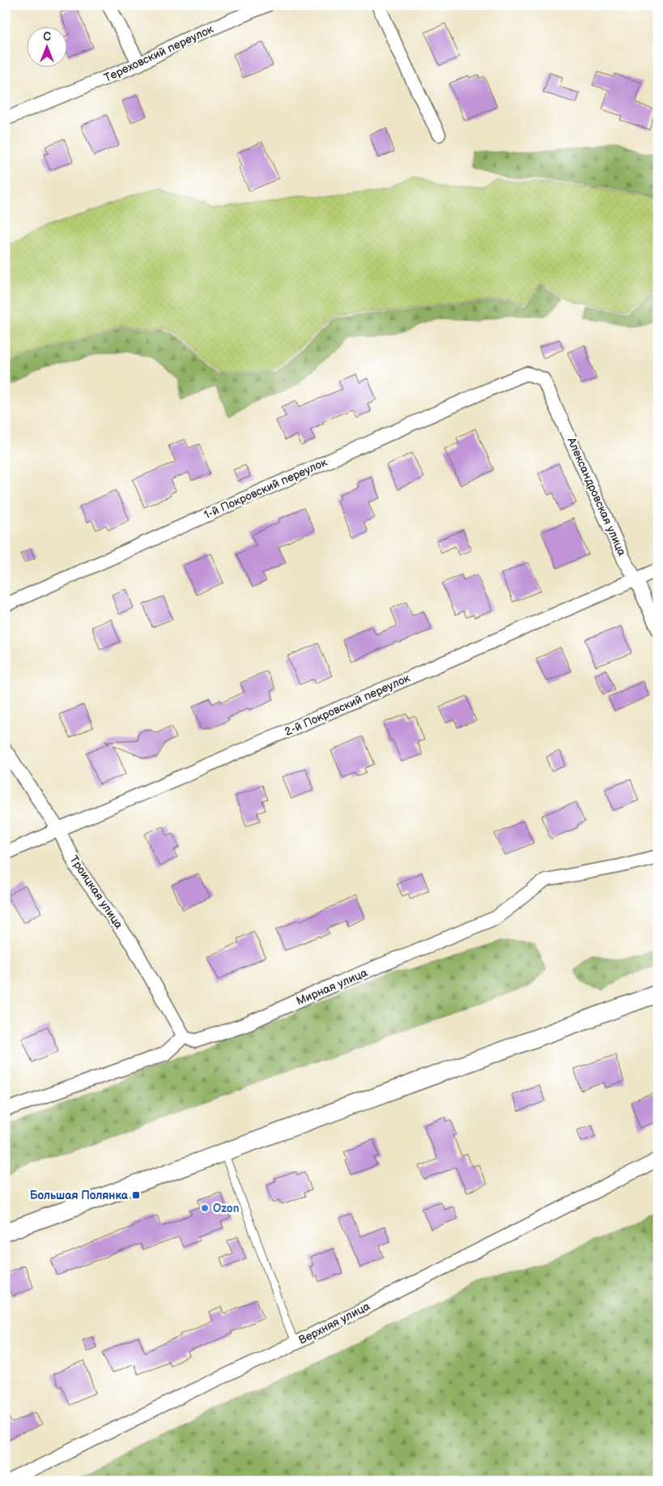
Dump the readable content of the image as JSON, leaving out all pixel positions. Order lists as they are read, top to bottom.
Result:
{
  "streets": {
    "street": [
      "Тереховский переулок",
      "1-й Покровский переулок",
      "Александровская улица",
      "2-й Покровский переулок",
      "Троицкая улица",
      "Мирная улица",
      "Верхняя улица"
    ]
  },
  "crossings": [
    ["1-й Покровский переулок", "Александровская улица"],
    ["Александровская улица", "2-й Покровский переулок"],
    ["2-й Покровский переулок", "Троицкая улица"],
    ["Троицкая улица", "Мирная улица"]
  ],
  "places": {
    "transit": ["Большая Полянка"],
    "other": ["Ozon"]
  },
  "north": "top"
}
